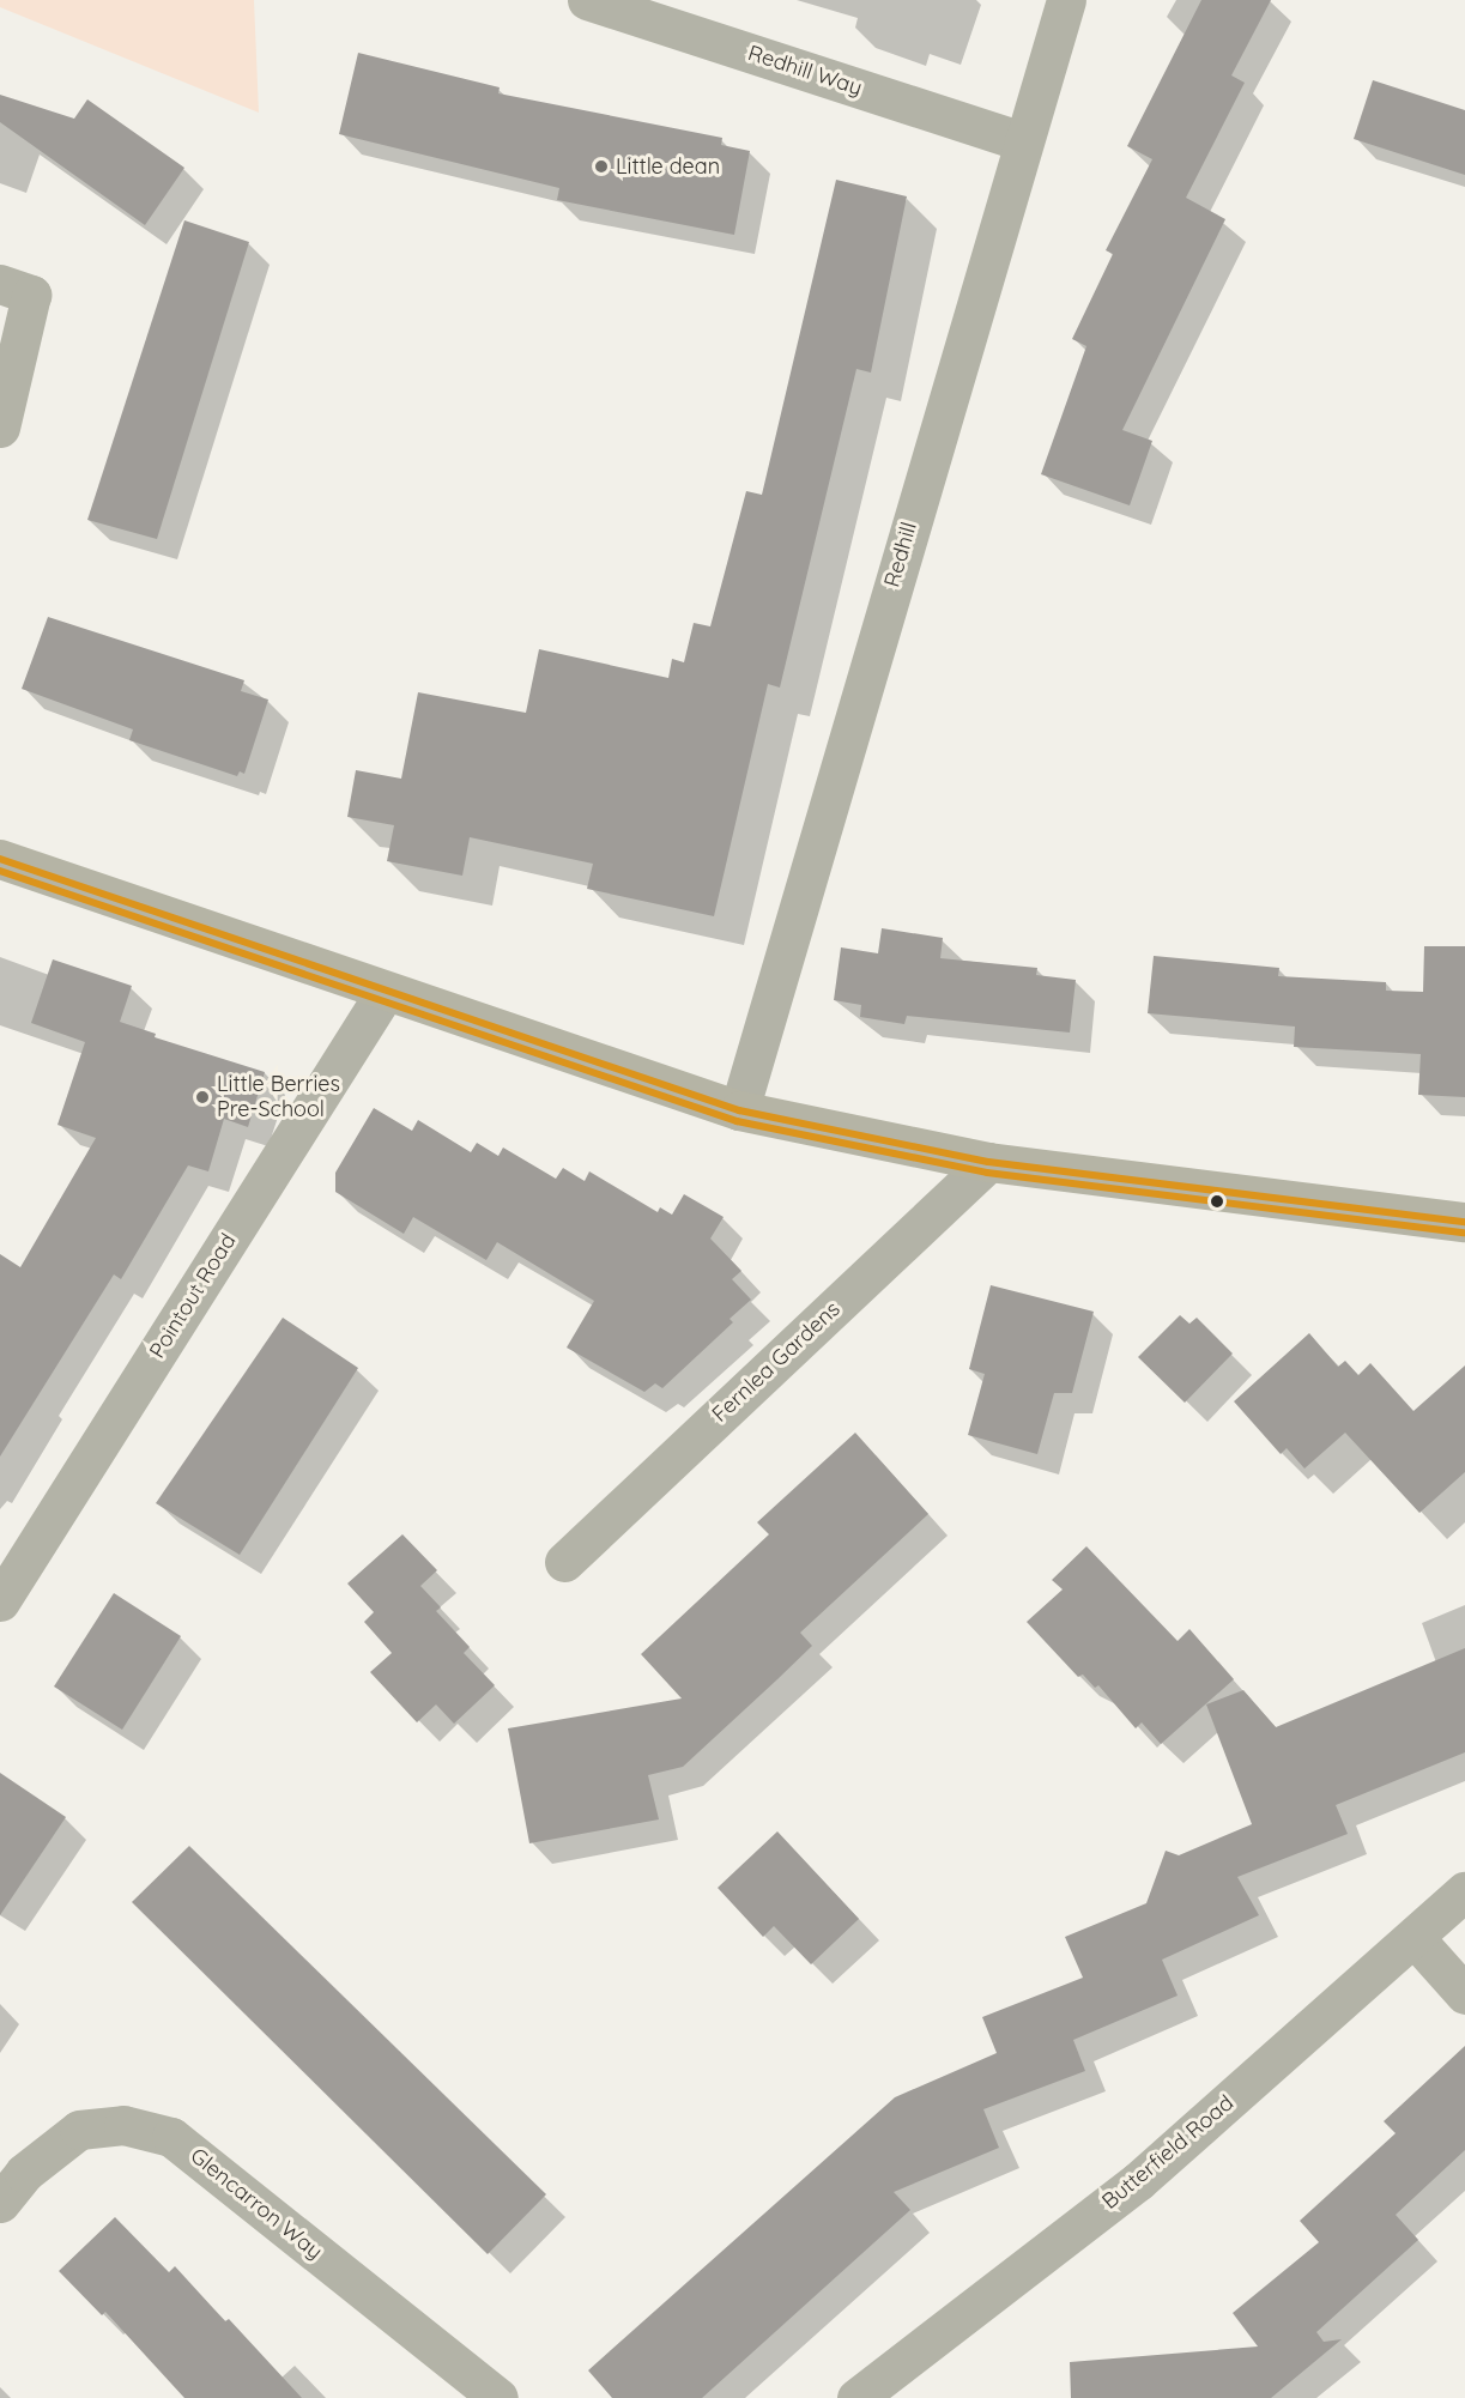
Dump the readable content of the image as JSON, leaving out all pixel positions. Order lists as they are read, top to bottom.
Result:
{
  "streets": {
    "street": [
      "Redhill Way",
      "Redhill",
      "Pointout Road",
      "Fernlea Gardens",
      "Butterfield Road",
      "Glencarron Way"
    ]
  },
  "crossings": [
    ["Redhill Way", "Redhill"]
  ],
  "places": ["Little dean", "Little Berries Pre-School"]
}
